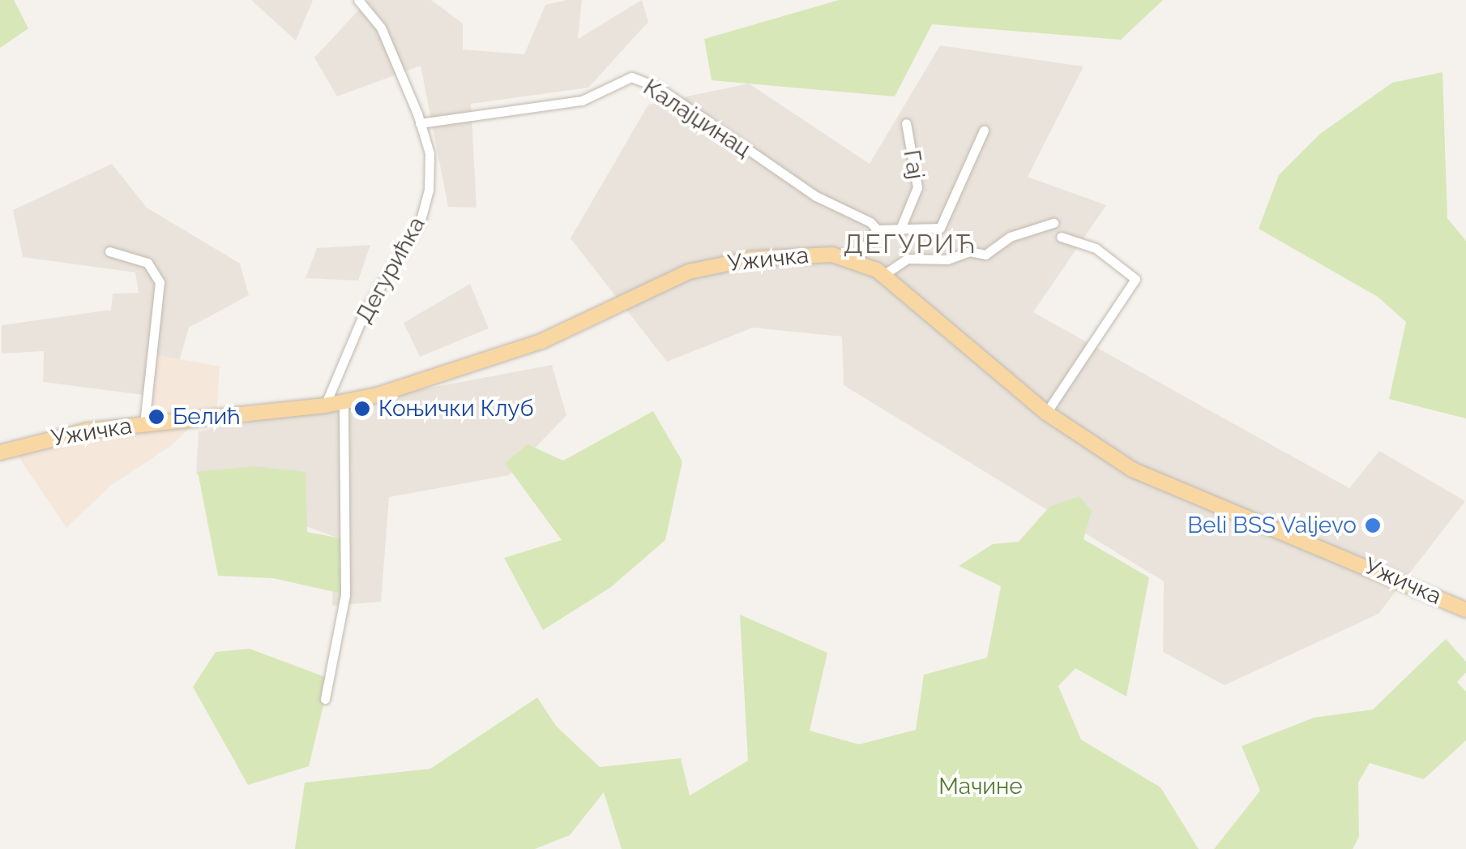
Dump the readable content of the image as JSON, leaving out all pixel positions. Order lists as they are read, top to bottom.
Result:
{
  "streets": {
    "main road": ["Ужичка"],
    "street": ["Калајџинац", "Гај", "Дегурићка"]
  },
  "crossings": [
    ["Калајџинац", "Дегурићка"],
    ["Ужичка", "Дегурићка"]
  ],
  "districts": ["ДЕГУРИЋ"],
  "parks": ["Мачине"],
  "places": ["Коњички Клуб", "Белић", "Beli BSS Valjevo"]
}
